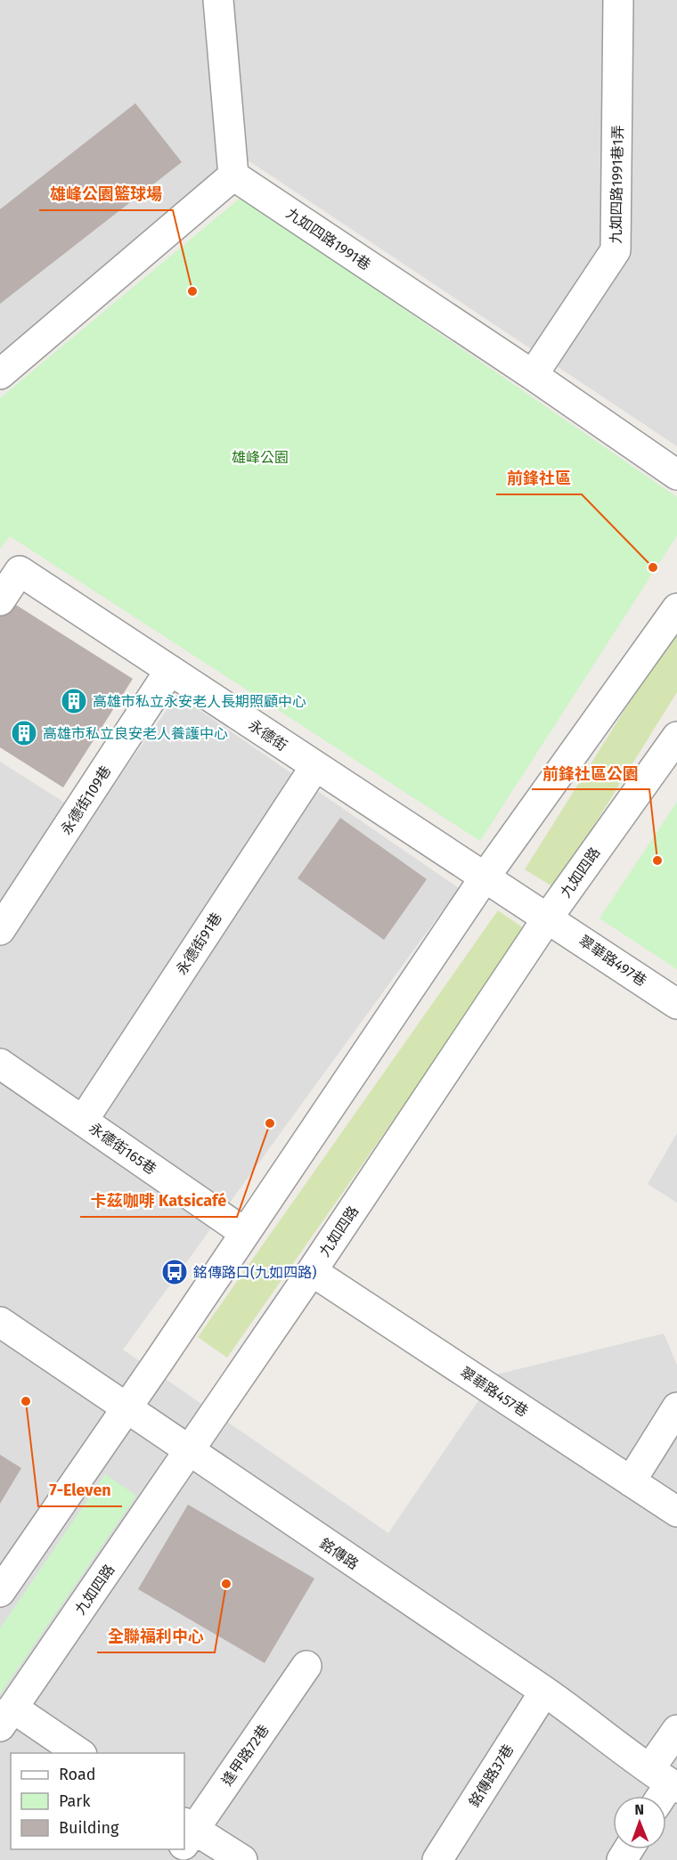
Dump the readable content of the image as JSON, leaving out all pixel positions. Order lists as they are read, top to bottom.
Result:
{
  "streets": {
    "street": [
      "九如四路1991巷1弄",
      "九如四路1991巷",
      "永德街",
      "永德街109巷",
      "九如四路",
      "永德街91巷",
      "翠華路497巷",
      "永德街165巷",
      "翠華路457巷",
      "銘傳路",
      "逢甲路72巷",
      "銘傳路37巷"
    ]
  },
  "crossings": [
    ["九如四路1991巷1弄", "九如四路1991巷"],
    ["永德街", "永德街109巷"],
    ["永德街", "九如四路"],
    ["永德街", "永德街91巷"],
    ["永德街", "翠華路497巷"],
    ["九如四路", "翠華路497巷"],
    ["九如四路", "翠華路457巷"],
    ["九如四路", "銘傳路"],
    ["永德街91巷", "永德街165巷"],
    ["銘傳路", "銘傳路37巷"]
  ],
  "parks": ["雄峰公園"],
  "places": {
    "other": [
      "雄峰公園籃球場",
      "前鋒社區",
      "前鋒社區公園",
      "卡茲咖啡 Katsicafé",
      "7-Eleven",
      "全聯福利中心"
    ],
    "building": ["高雄市私立永安老人長期照顧中心", "高雄市私立良安老人養護中心"],
    "bus stop": ["銘傳路口(九如四路)"]
  },
  "legend": ["Road", "Park", "Building"],
  "north": "top"
}
